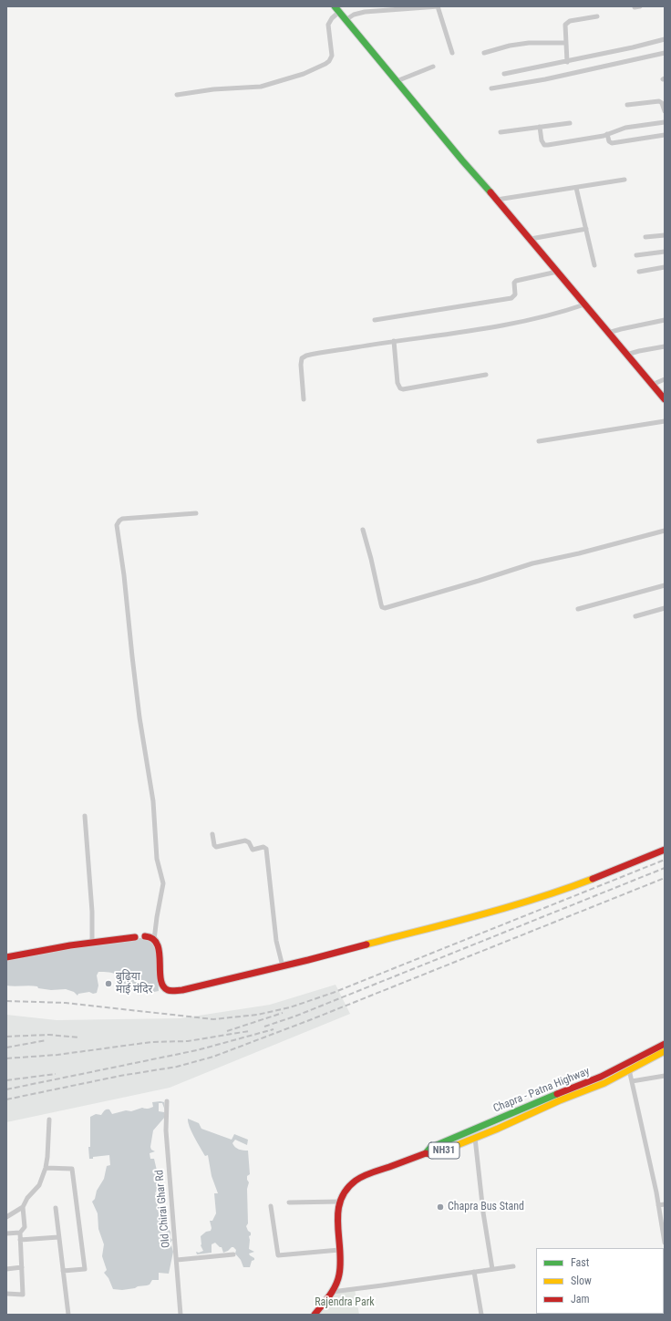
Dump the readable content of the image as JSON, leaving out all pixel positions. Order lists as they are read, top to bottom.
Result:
{
  "streets": {
    "main road": ["Chapra - Patna Highway", "NH31"],
    "street": ["Old Chirai Ghar Rd"]
  },
  "parks": ["Rajendra Park"],
  "places": ["बुढ़िया माई मंदिर", "Chapra Bus Stand"],
  "legend": ["Fast", "Slow", "Jam"]
}
